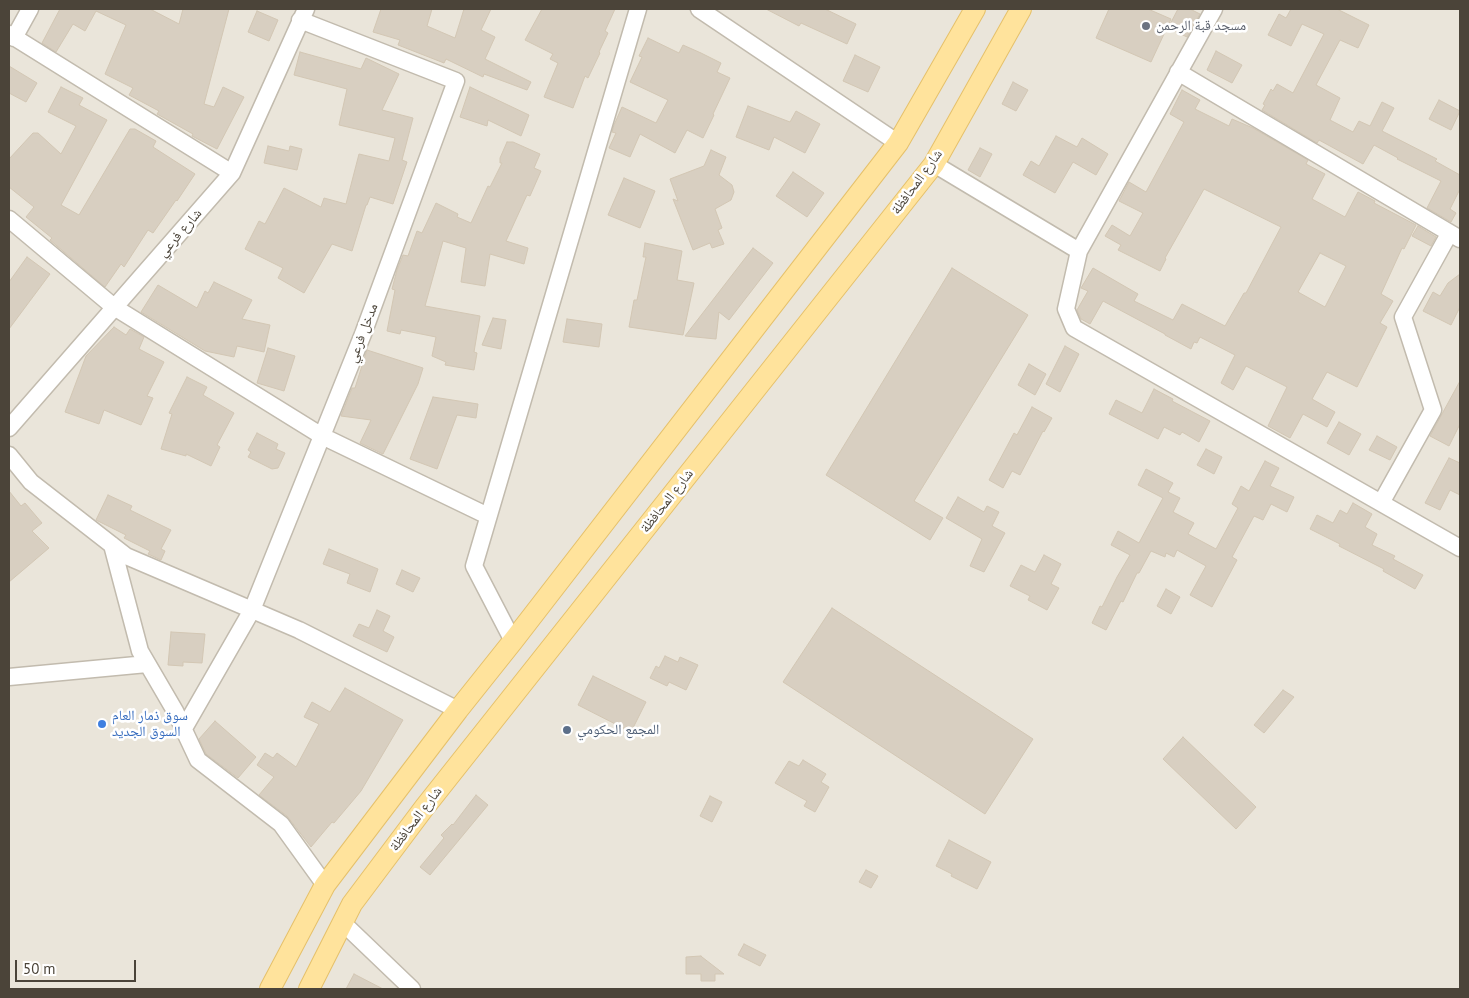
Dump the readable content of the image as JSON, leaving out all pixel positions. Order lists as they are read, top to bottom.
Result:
{
  "streets": {
    "main road": ["شارع المحافظة"],
    "street": ["شارع فرعي", "مدخل فرعي"]
  },
  "crossings": [
    ["شارع فرعي", "مدخل فرعي"]
  ],
  "places": ["مسجد قبة الرحمن", "سوق ذمار العام السوق الجديد", "المجمع الحكومي"],
  "scale_bar": "50 m"
}
